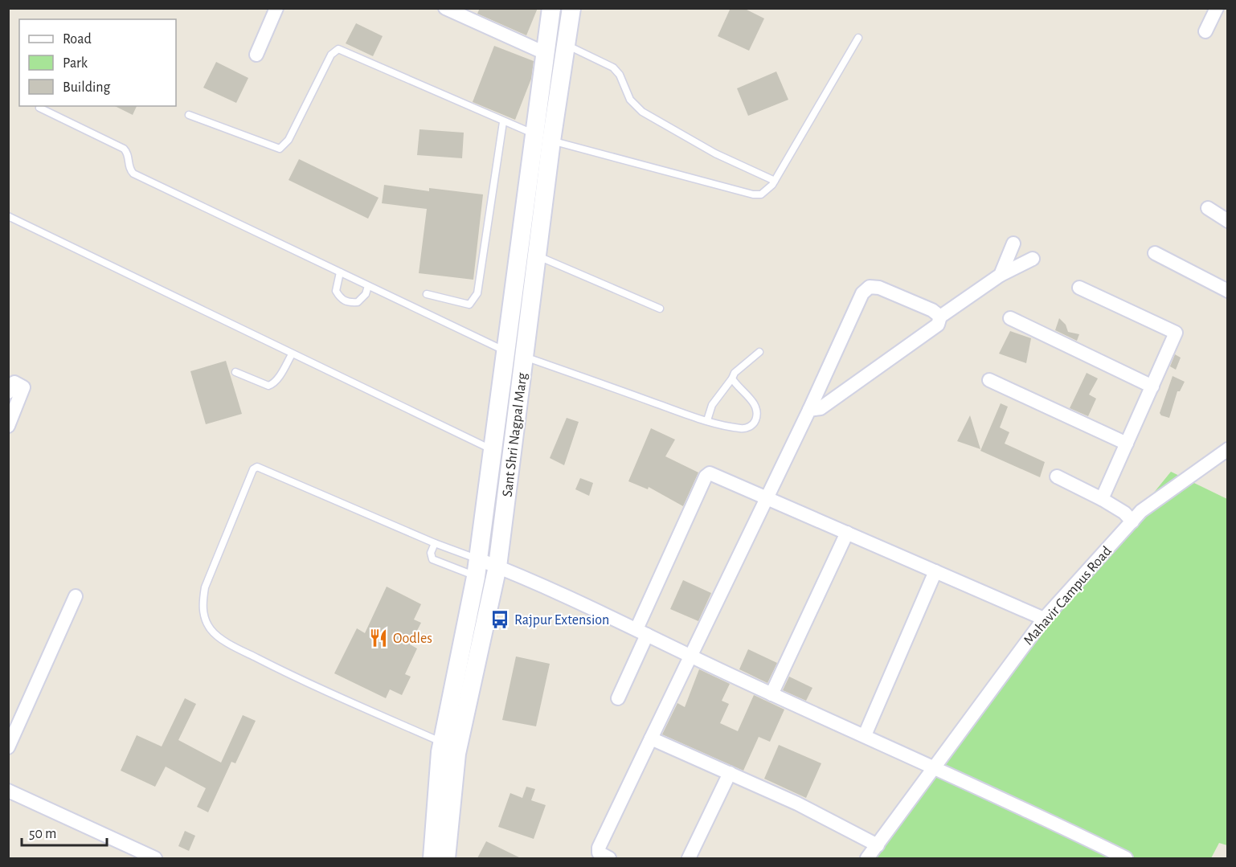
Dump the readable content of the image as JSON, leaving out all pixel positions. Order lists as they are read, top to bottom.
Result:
{
  "streets": {
    "main road": ["Sant Shri Nagpal Marg"],
    "street": ["Mahavir Campus Road"]
  },
  "places": {
    "bus stop": ["Rajpur Extension"],
    "restaurant": ["Oodles"]
  },
  "legend": ["Road", "Park", "Building"],
  "scale_bar": "50 m"
}
